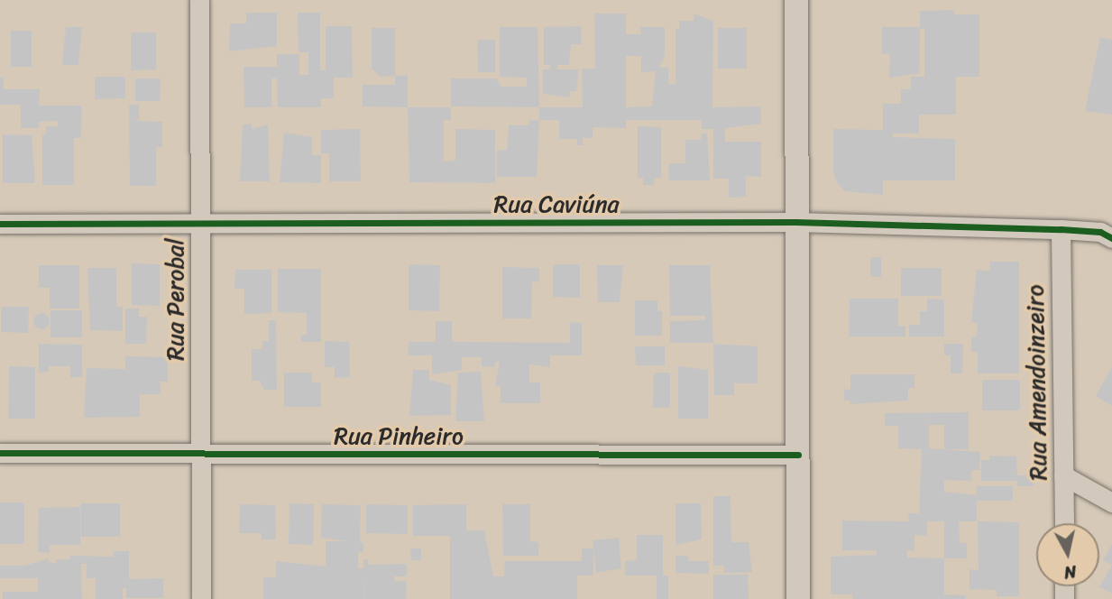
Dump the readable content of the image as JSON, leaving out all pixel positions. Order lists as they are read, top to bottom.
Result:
{
  "streets": {
    "street": [
      "Rua Caviúna",
      "Rua Perobal",
      "Rua Amendoinzeiro",
      "Rua Pinheiro"
    ]
  },
  "crossings": [
    ["Rua Caviúna", "Rua Perobal"],
    ["Rua Caviúna", "Rua Amendoinzeiro"],
    ["Rua Perobal", "Rua Pinheiro"]
  ],
  "north": "bottom"
}
